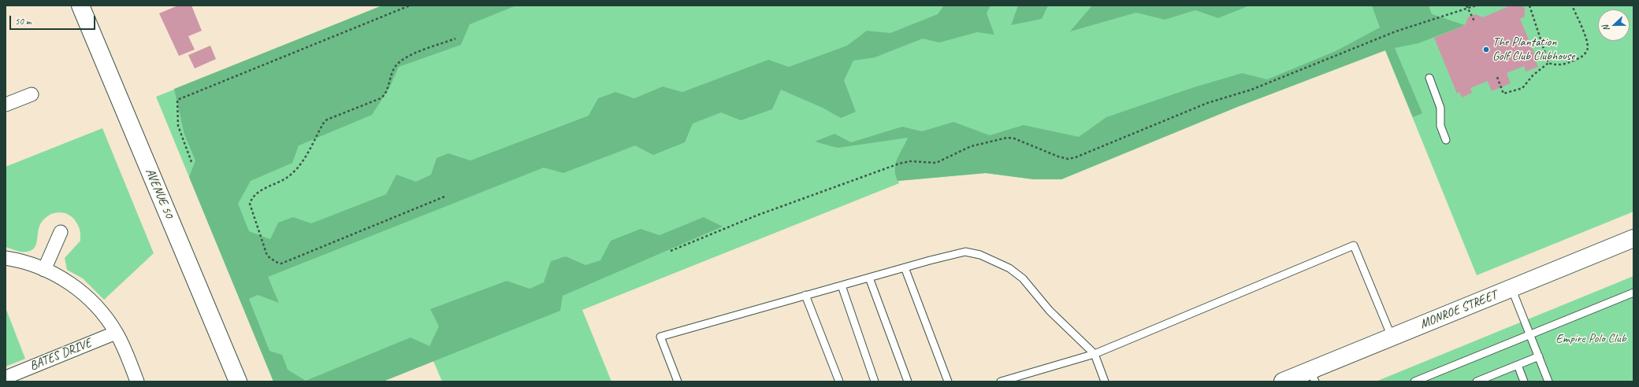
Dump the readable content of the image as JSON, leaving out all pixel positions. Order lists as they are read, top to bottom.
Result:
{
  "streets": {
    "main road": ["AVENUE 50", "MONROE STREET"],
    "street": ["BATES DRIVE"]
  },
  "parks": ["Empire Polo Club"],
  "places": ["The Plantation Golf Club Clubhouse"],
  "scale_bar": "50 m",
  "north": "left"
}
